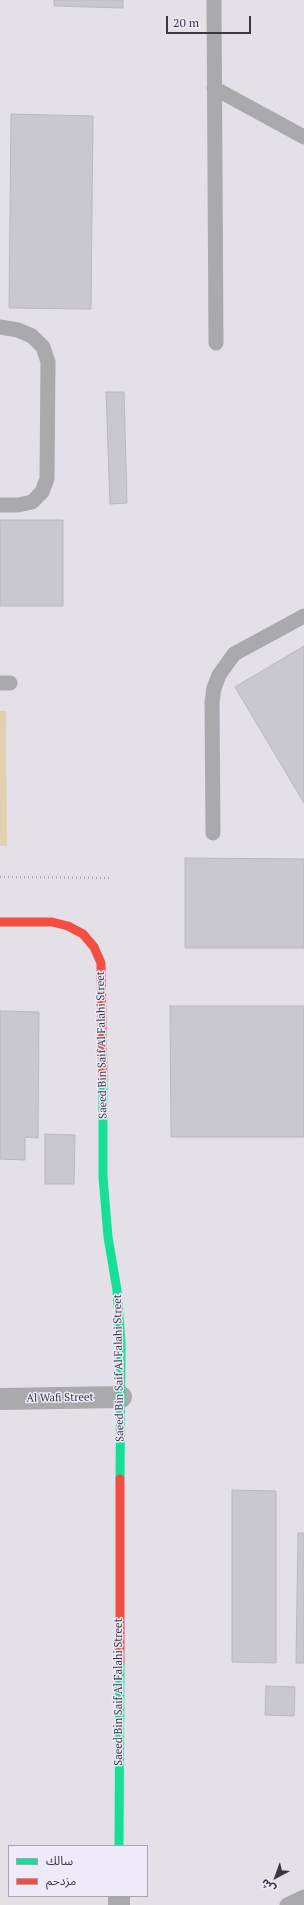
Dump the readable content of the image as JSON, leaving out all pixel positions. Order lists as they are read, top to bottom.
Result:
{
  "streets": {
    "street": ["Saeed Bin Saif Al Falahi Street", "Al Wafi Street"]
  },
  "crossings": [
    ["Saeed Bin Saif Al Falahi Street", "Al Wafi Street"]
  ],
  "legend": ["سالك", "مزدحم"],
  "scale_bar": "20 m",
  "north": "bottom left"
}
